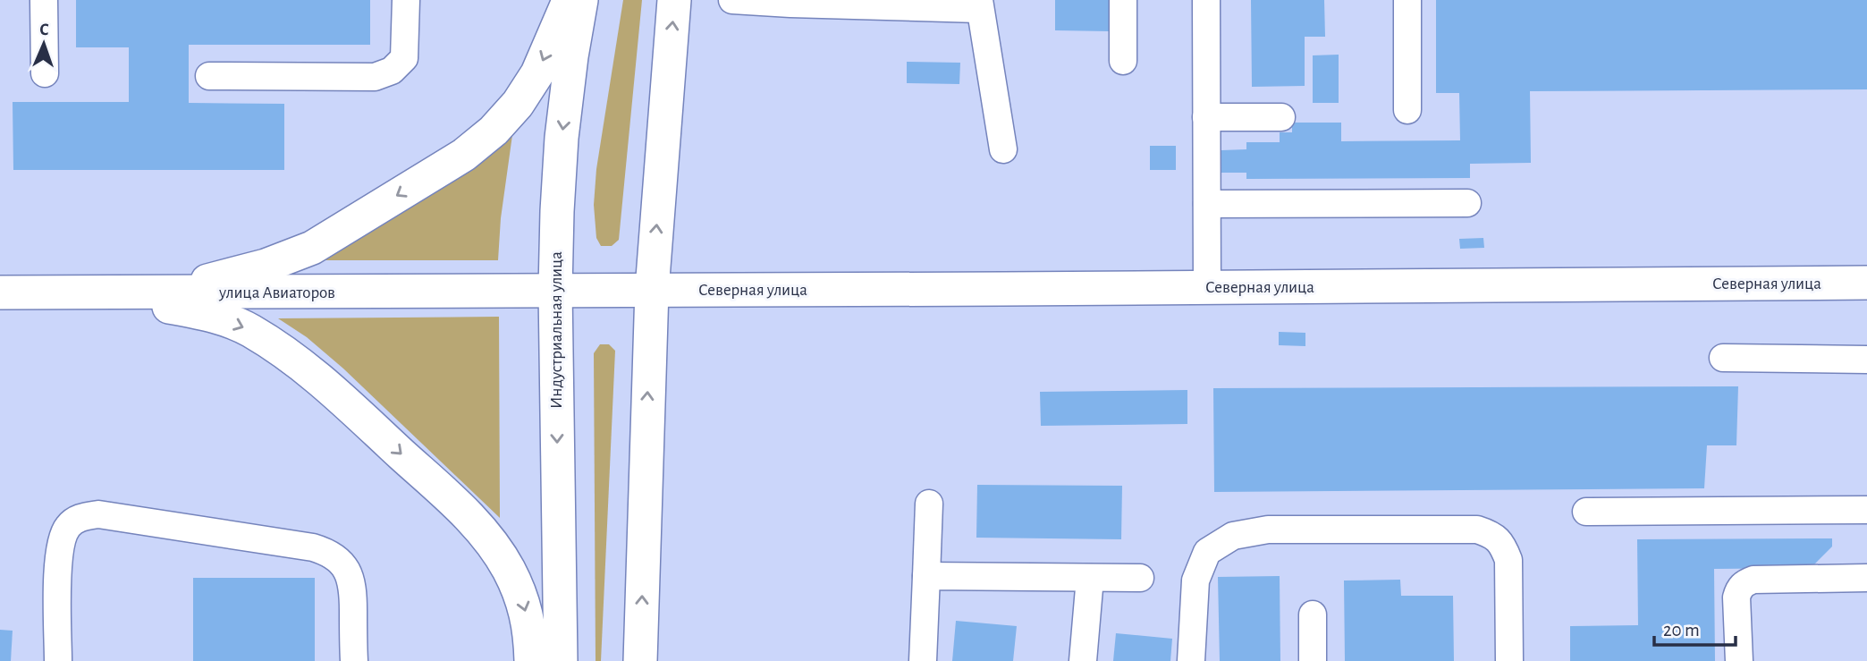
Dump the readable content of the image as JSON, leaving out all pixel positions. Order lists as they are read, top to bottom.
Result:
{
  "streets": {
    "main road": ["Северная улица", "улица Авиаторов", "Индустриальная улица"]
  },
  "crossings": [
    ["Северная улица", "улица Авиаторов"],
    ["Северная улица", "Индустриальная улица"],
    ["улица Авиаторов", "Индустриальная улица"]
  ],
  "scale_bar": "20 m",
  "north": "top"
}
